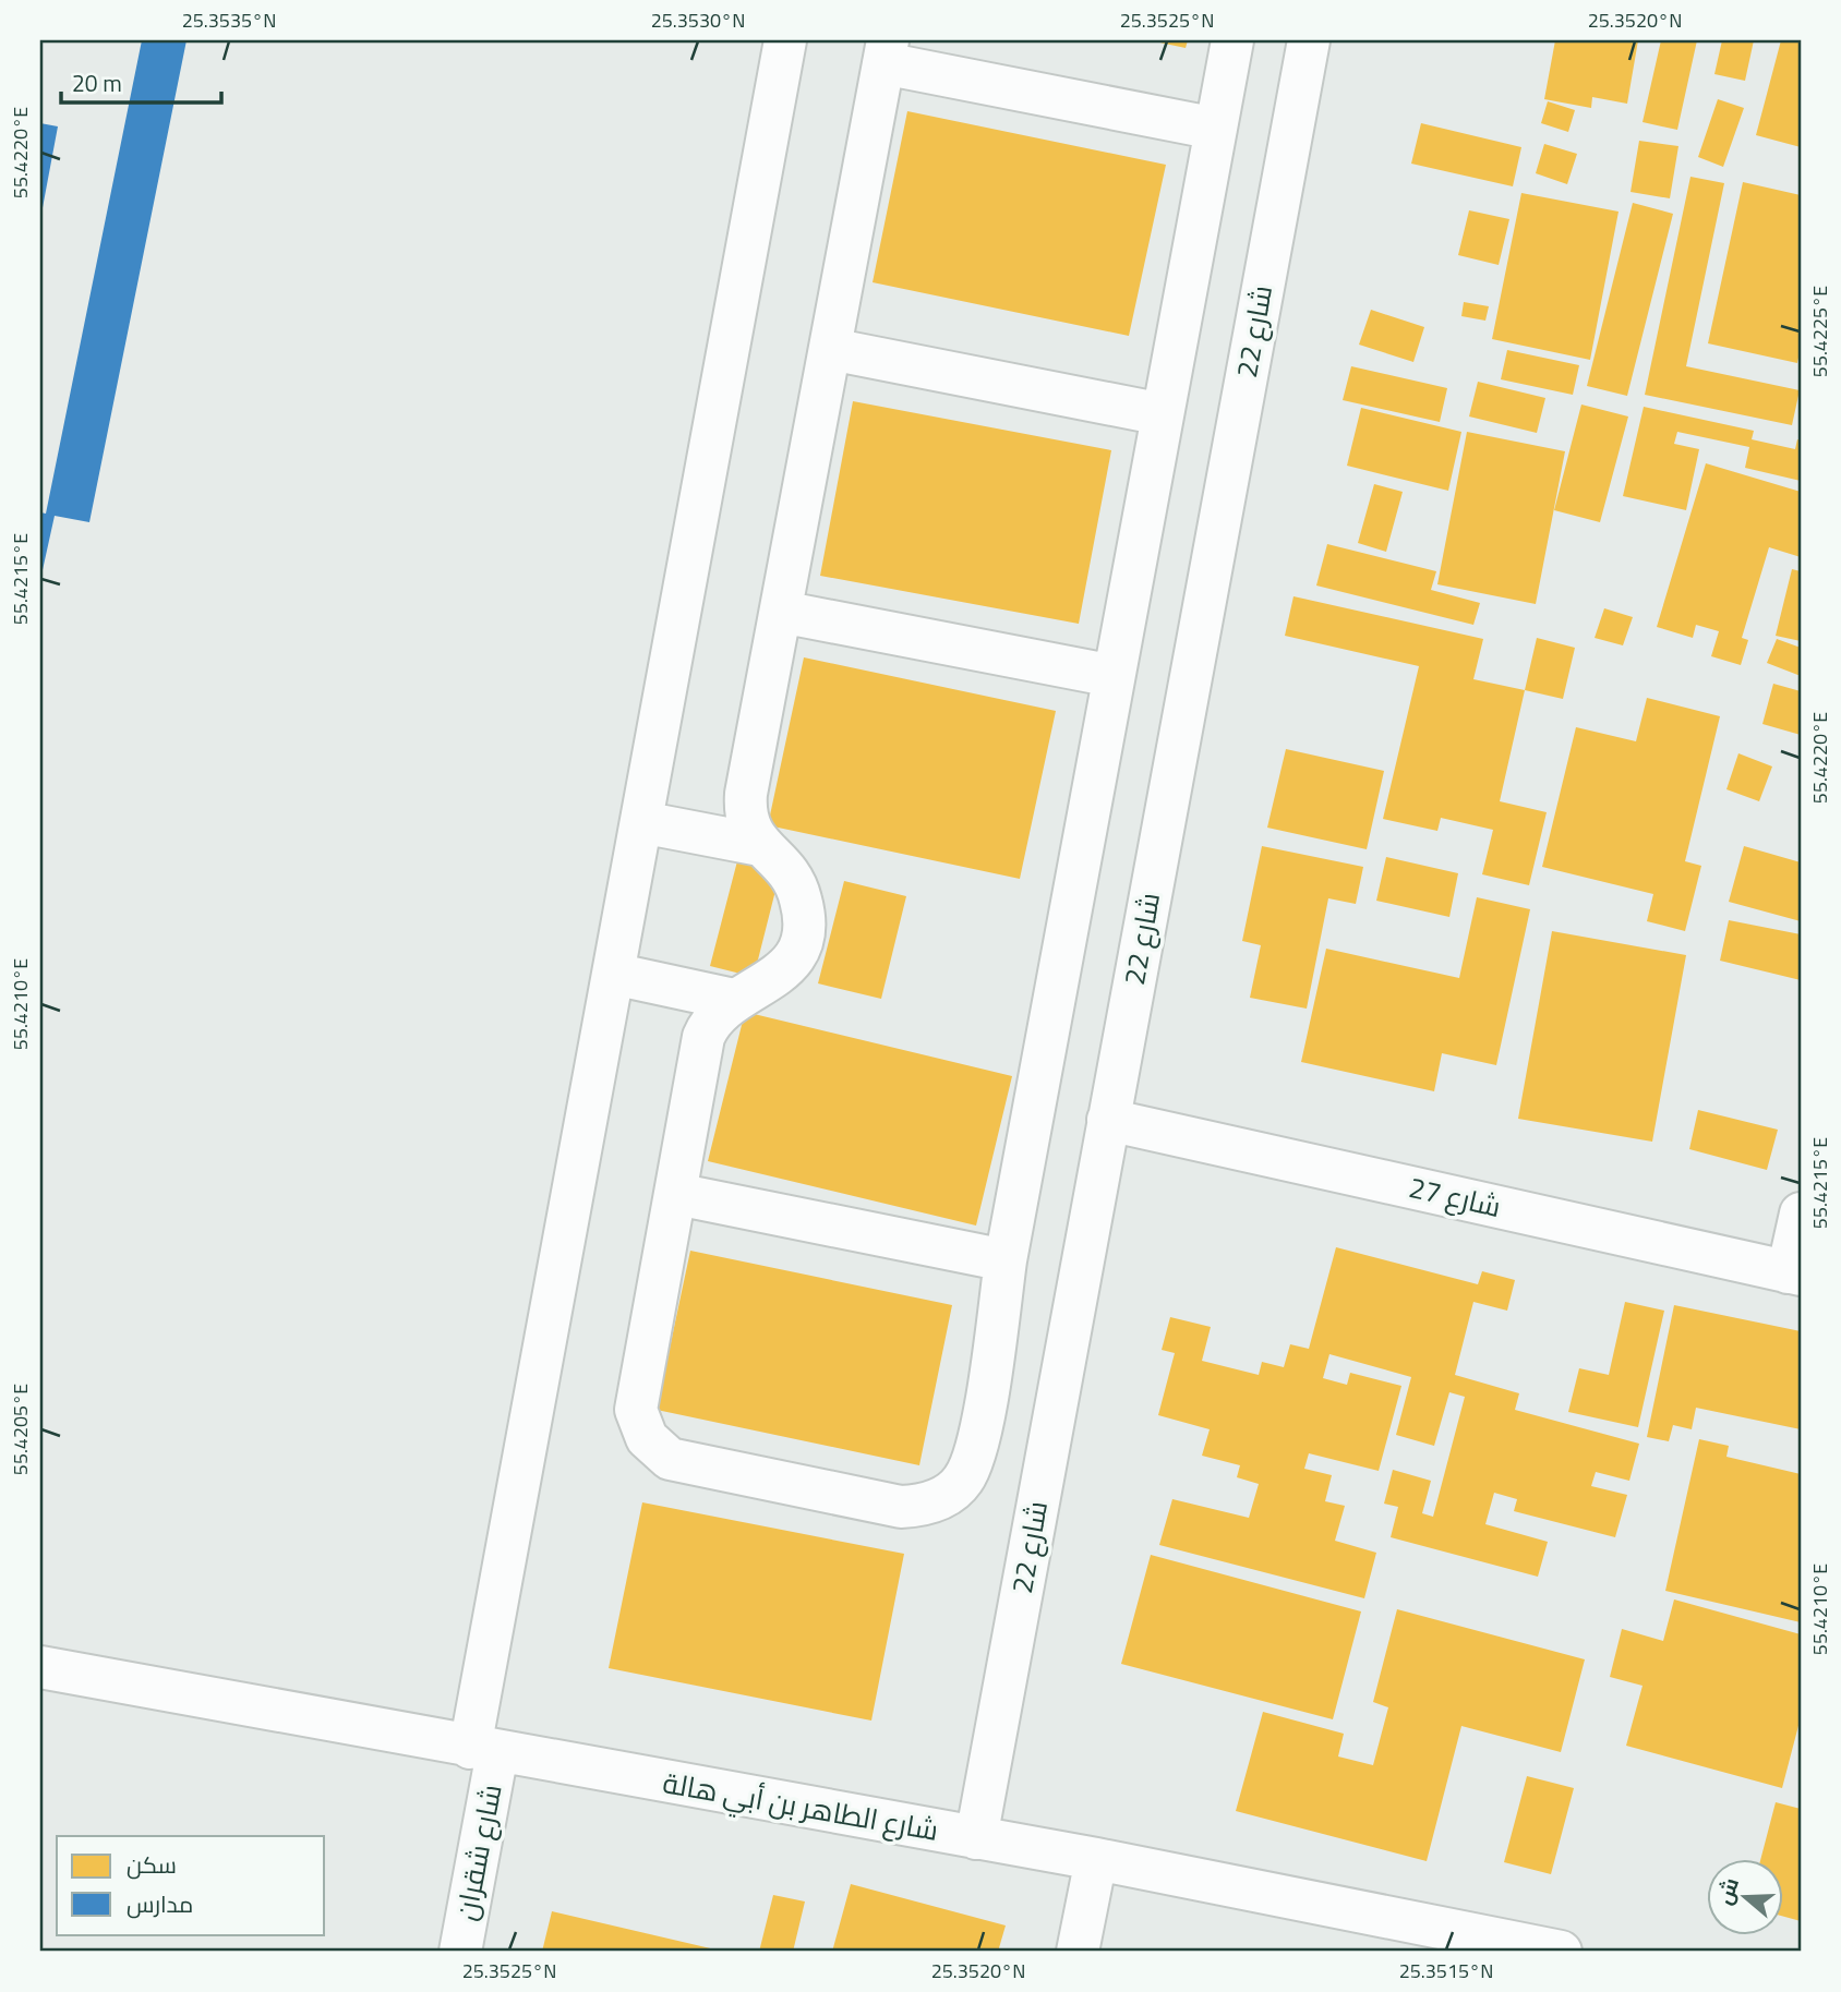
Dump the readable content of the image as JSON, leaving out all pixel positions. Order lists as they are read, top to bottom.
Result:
{
  "streets": {
    "street": [
      "شارع 22",
      "شارع 27",
      "شارع الطاهر بن أبي هالة",
      "شارع شقران"
    ]
  },
  "crossings": [
    ["شارع 22", "شارع 27"],
    ["شارع 22", "شارع الطاهر بن أبي هالة"],
    ["شارع الطاهر بن أبي هالة", "شارع شقران"]
  ],
  "legend": ["سكن", "مدارس"],
  "scale_bar": "20 m",
  "north": "left",
  "coordinates": [
    "25.3535°N",
    "25.3530°N",
    "25.3525°N",
    "25.3520°N",
    "55.4220°E",
    "55.4225°E",
    "55.4215°E",
    "55.4210°E",
    "55.4205°E",
    "25.3515°N"
  ]
}
